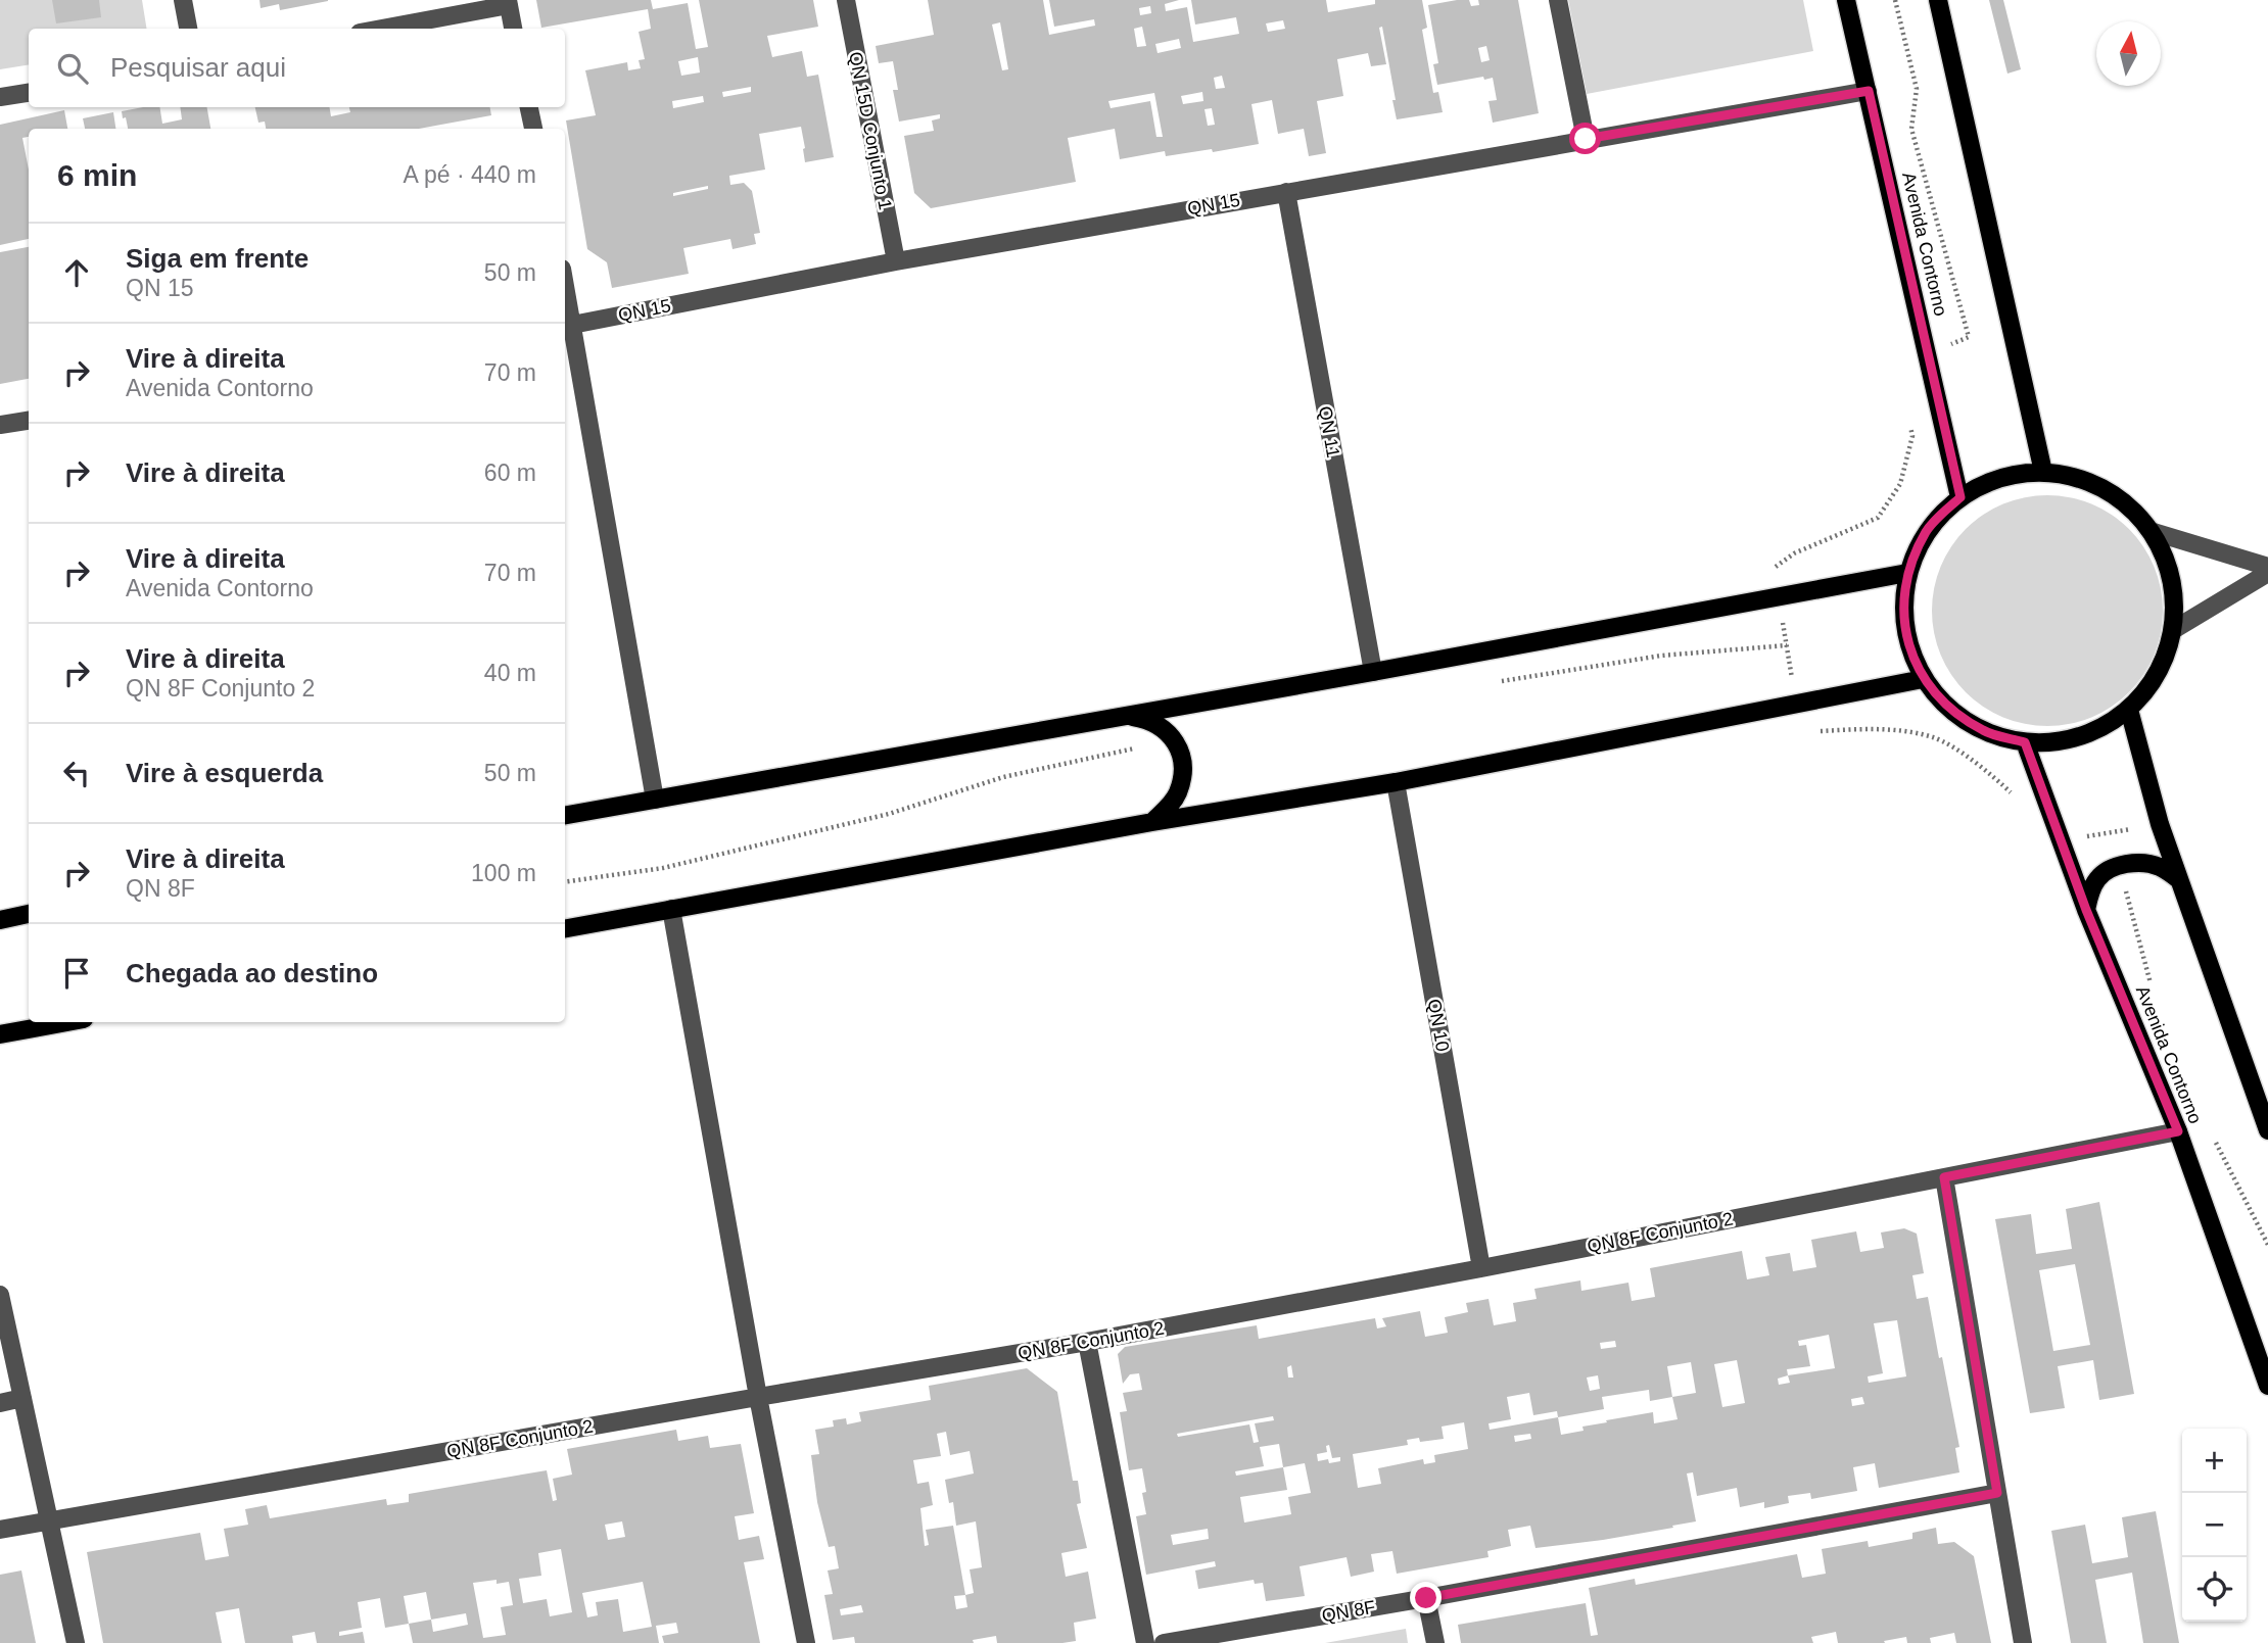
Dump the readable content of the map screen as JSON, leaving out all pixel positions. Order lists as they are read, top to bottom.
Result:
{
  "streets": {
    "main road": ["Avenida Contorno"],
    "street": [
      "QN 15D Conjunto 1",
      "QN 15",
      "QN 11",
      "QN 10",
      "QN 8F Conjunto 2",
      "QN 8F"
    ]
  },
  "crossings": [
    ["QN 15D Conjunto 1", "QN 15"],
    ["QN 15", "Avenida Contorno"],
    ["QN 15", "QN 11"],
    ["Avenida Contorno", "QN 8F Conjunto 2"],
    ["QN 10", "QN 8F Conjunto 2"]
  ],
  "north": "top",
  "page": {
    "search": "Pesquisar aqui",
    "heading": ["6 min", "A pé · 440 m"],
    "list": [
      ["Siga em frente", "QN 15", "50 m"],
      ["Vire à direita", "Avenida Contorno", "70 m"],
      ["Vire à direita", "60 m"],
      ["Vire à direita", "Avenida Contorno", "70 m"],
      ["Vire à direita", "QN 8F Conjunto 2", "40 m"],
      ["Vire à esquerda", "50 m"],
      ["Vire à direita", "QN 8F", "100 m"],
      "Chegada ao destino"
    ],
    "map_buttons": ["+", "−"]
  }
}
